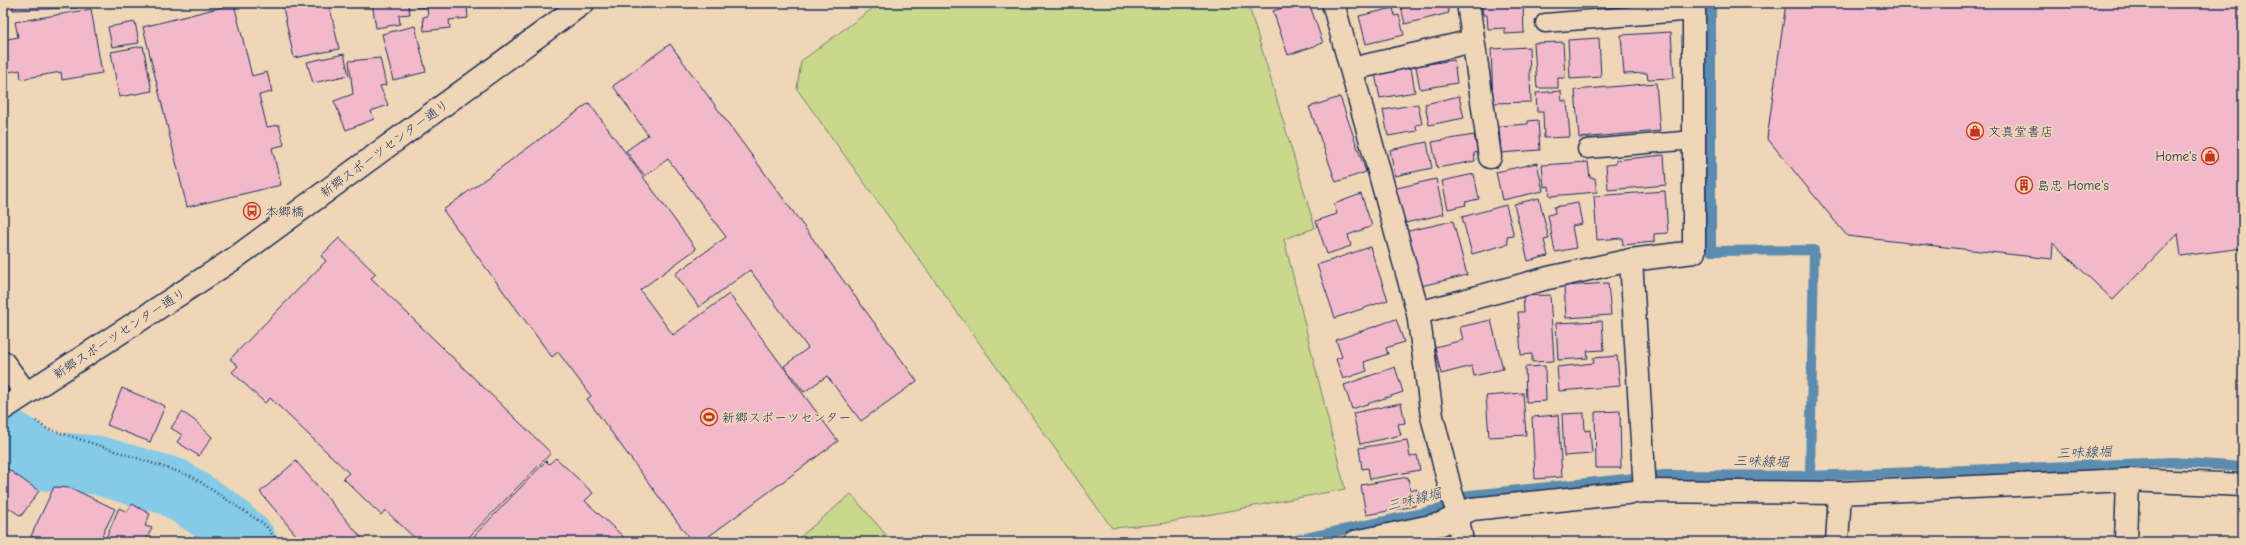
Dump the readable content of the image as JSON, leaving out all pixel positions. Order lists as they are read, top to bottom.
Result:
{
  "streets": {
    "street": ["新郷スポーツセンター通り"]
  },
  "water": ["三味線堀"],
  "places": {
    "shop": ["文真堂書店", "Home's"],
    "building": ["島忠 Home's"],
    "bus stop": ["本郷橋"],
    "sports": ["新郷スポーツセンター"]
  }
}
